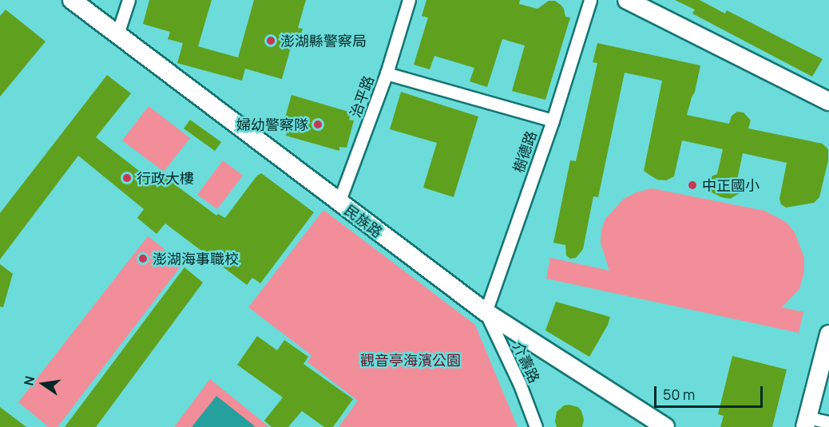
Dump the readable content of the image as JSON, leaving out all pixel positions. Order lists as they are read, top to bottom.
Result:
{
  "streets": {
    "street": [
      "治平路",
      "樹德路",
      "民族路",
      "介壽路"
    ]
  },
  "crossings": [
    ["治平路", "民族路"],
    ["樹德路", "民族路"],
    ["樹德路", "介壽路"],
    ["民族路", "介壽路"]
  ],
  "parks": ["觀音亭海濱公園"],
  "places": [
    "澎湖縣警察局",
    "婦幼警察隊",
    "行政大樓",
    "中正國小",
    "澎湖海事職校"
  ],
  "scale_bar": "50 m",
  "north": "left"
}
